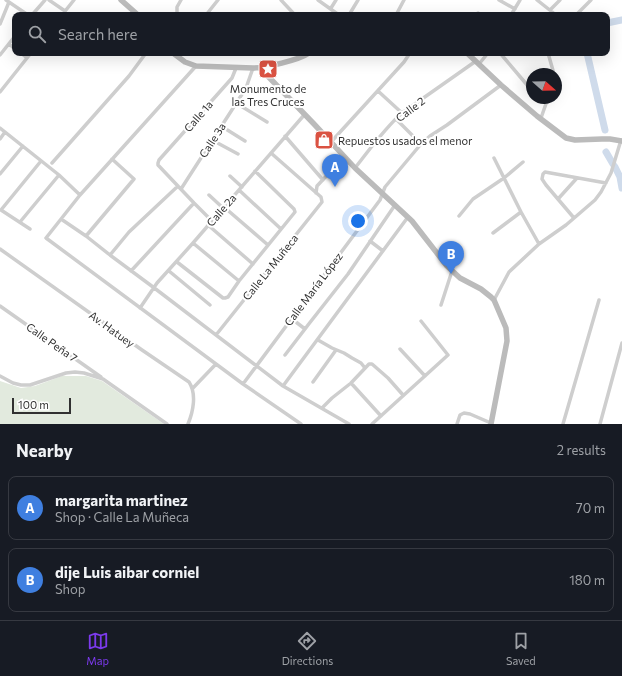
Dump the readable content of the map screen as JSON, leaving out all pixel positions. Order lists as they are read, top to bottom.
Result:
{
  "streets": {
    "street": [
      "Calle 2",
      "Calle 1a",
      "Calle 3a",
      "Calle 2a",
      "Calle La Muñeca",
      "Calle María López",
      "Av. Hatuey",
      "Calle Peña 7"
    ]
  },
  "crossings": [
    ["Calle 1a", "Calle 3a"]
  ],
  "places": {
    "place": ["Monumento de las Tres Cruces"],
    "shop": ["Repuestos usados el menor"]
  },
  "scale_bar": "100 m",
  "north": "right",
  "page": {
    "search": "Search here",
    "pins": ["A", "B"],
    "scale": "100 m",
    "heading": ["Nearby", "2 results"],
    "list": [
      {
        "mark": "A",
        "name": "margarita martinez",
        "note": "Shop · Calle La Muñeca",
        "value": "70 m"
      },
      {
        "mark": "B",
        "name": "dije Luis aibar corniel",
        "note": "Shop",
        "value": "180 m"
      }
    ],
    "nav": ["Map", "Directions", "Saved"]
  }
}
